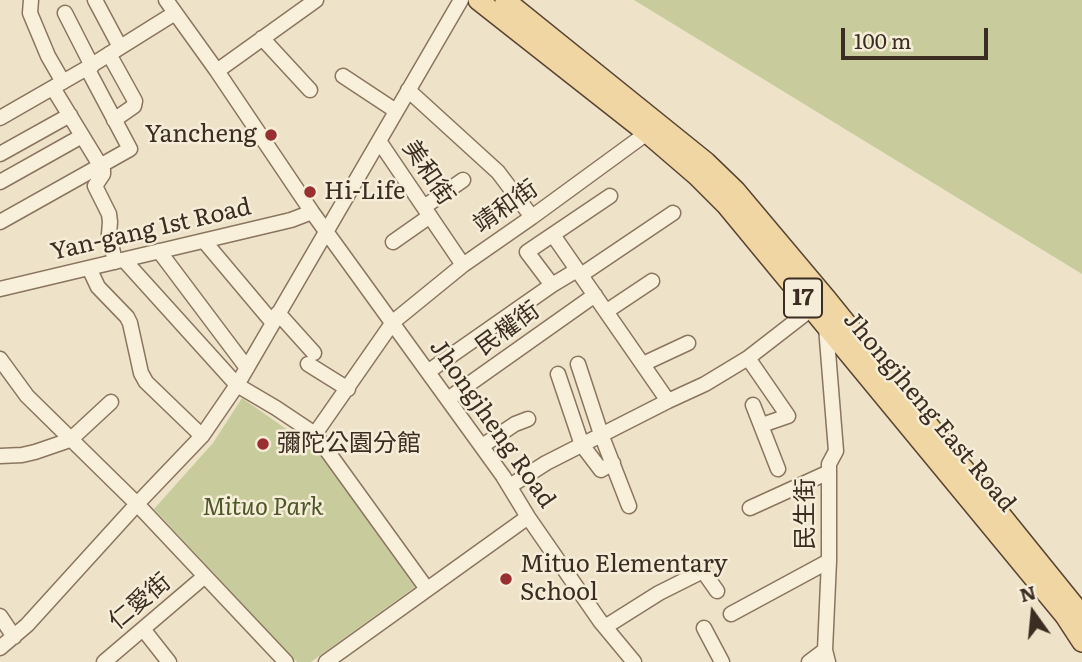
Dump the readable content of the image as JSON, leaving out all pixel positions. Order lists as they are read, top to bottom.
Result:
{
  "streets": {
    "main road": ["17", "Jhongjheng East Road"],
    "street": [
      "美和街",
      "靖和街",
      "Yan-gang 1st Road",
      "民權街",
      "Jhongjheng Road",
      "民生街",
      "仁愛街"
    ]
  },
  "crossings": [
    ["美和街", "靖和街"],
    ["靖和街", "Jhongjheng East Road"],
    ["靖和街", "Jhongjheng Road"],
    ["Yan-gang 1st Road", "Jhongjheng Road"],
    ["民權街", "Jhongjheng Road"],
    ["Jhongjheng East Road", "民生街"]
  ],
  "parks": ["Mituo Park"],
  "places": [
    "Yancheng",
    "Hi-Life",
    "彌陀公園分館",
    "Mituo Elementary School"
  ],
  "scale_bar": "100 m",
  "north": "top"
}
